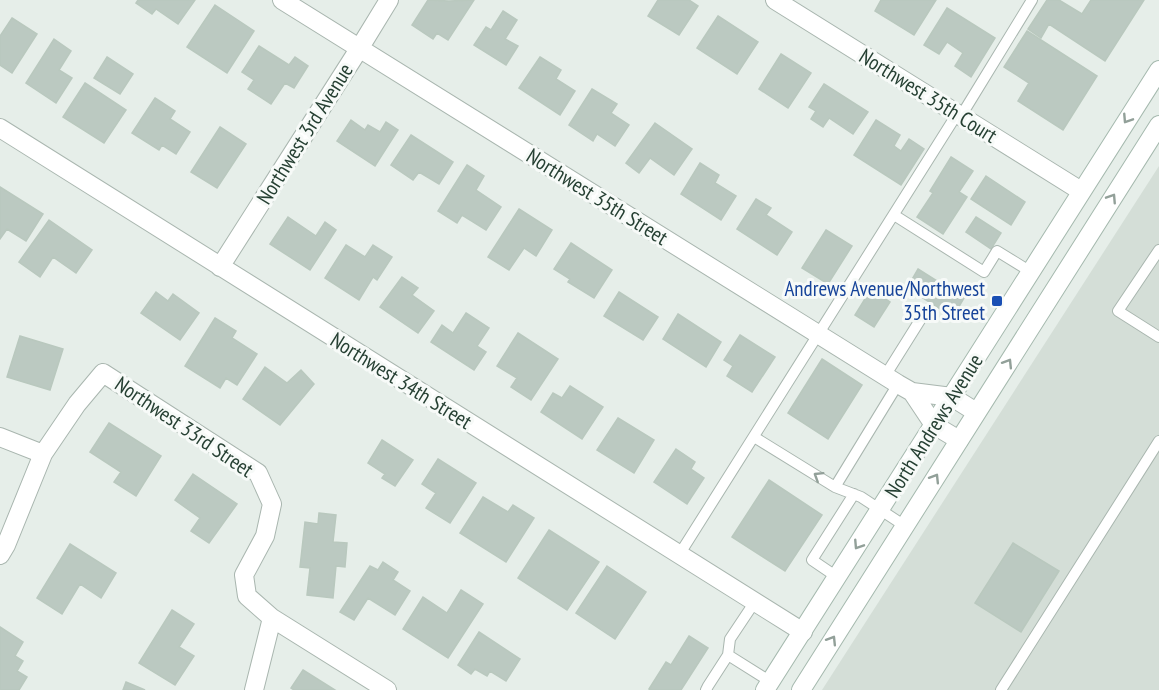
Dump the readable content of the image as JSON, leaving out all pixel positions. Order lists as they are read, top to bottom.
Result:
{
  "streets": {
    "street": [
      "Northwest 35th Court",
      "Northwest 3rd Avenue",
      "Northwest 35th Street",
      "Northwest 34th Street",
      "North Andrews Avenue",
      "Northwest 33rd Street"
    ]
  },
  "crossings": [
    ["Northwest 35th Court", "North Andrews Avenue"],
    ["Northwest 3rd Avenue", "Northwest 35th Street"],
    ["Northwest 3rd Avenue", "Northwest 34th Street"],
    ["Northwest 35th Street", "North Andrews Avenue"],
    ["Northwest 34th Street", "North Andrews Avenue"]
  ],
  "places": {
    "transit": ["Andrews Avenue/Northwest 35th Street"]
  }
}
